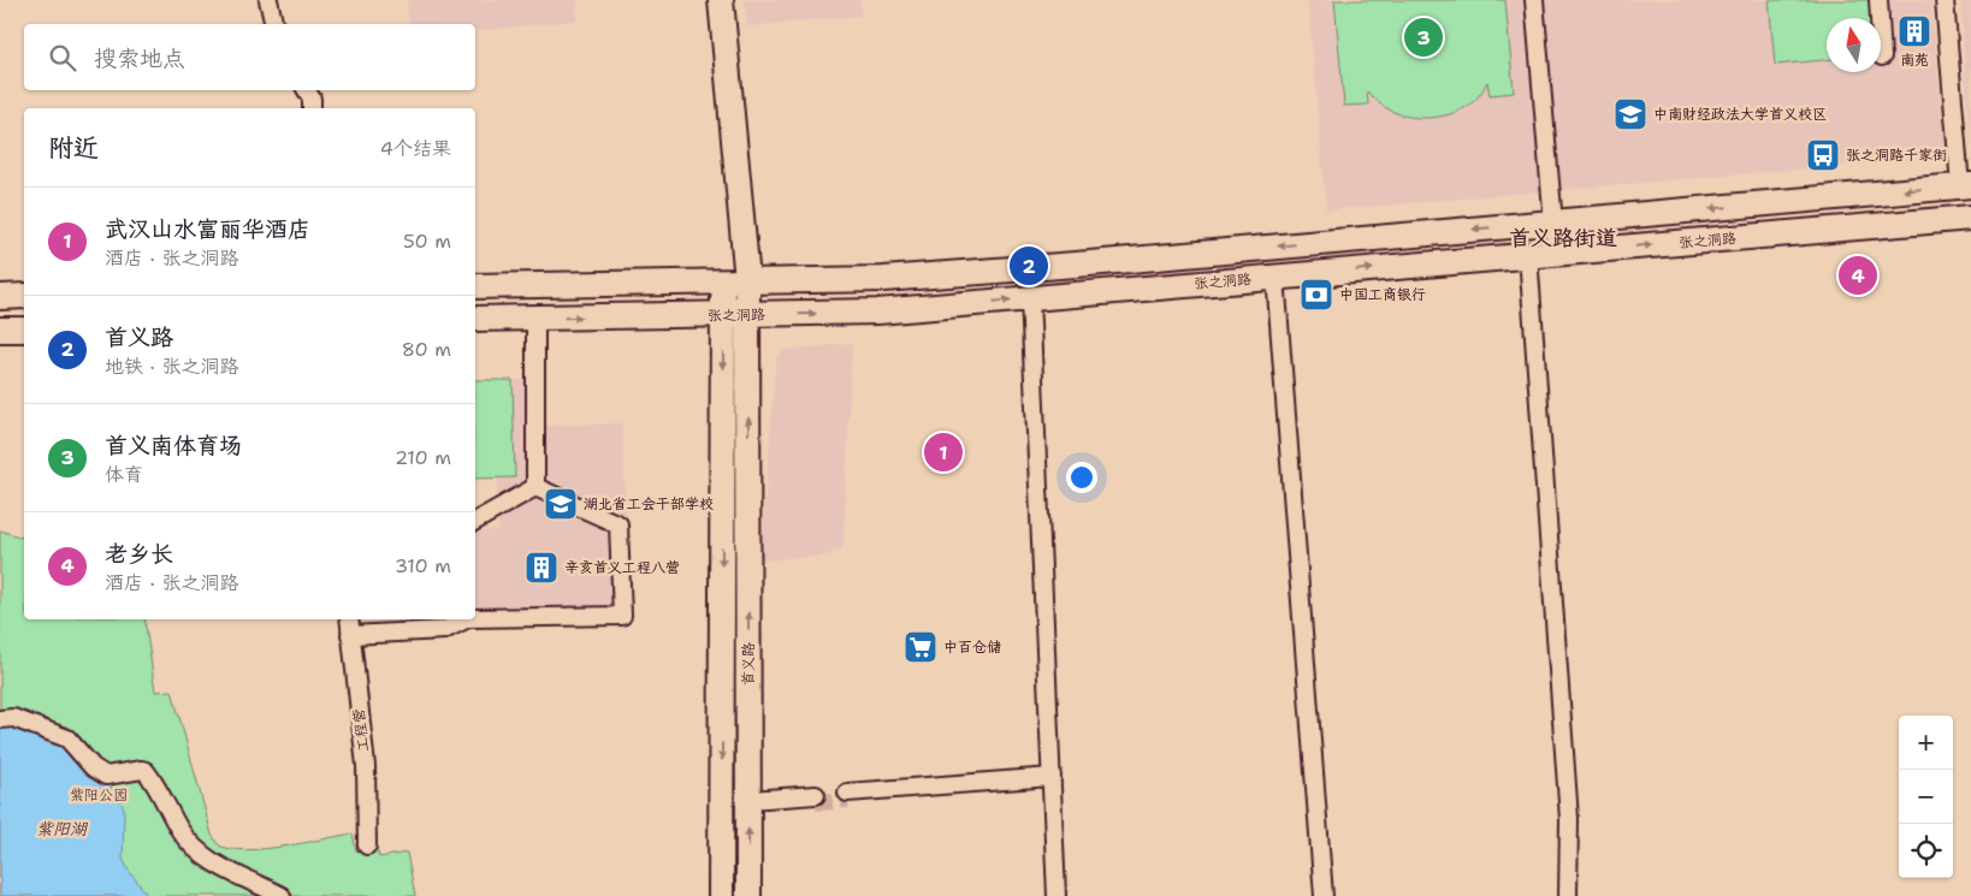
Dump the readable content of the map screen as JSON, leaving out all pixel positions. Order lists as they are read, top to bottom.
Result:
{
  "streets": {
    "main road": ["张之洞路", "首义路"],
    "street": ["工程营"]
  },
  "crossings": [
    ["张之洞路", "首义路"]
  ],
  "districts": ["首义路街道"],
  "water": ["紫阳湖"],
  "parks": ["紫阳公园"],
  "places": {
    "building": ["南苑", "辛亥首义工程八营"],
    "school or university": ["中南财经政法大学首义校区", "湖北省工会干部学校"],
    "bus stop": ["张之洞路千家街"],
    "bank": ["中国工商银行"],
    "supermarket": ["中百仓储"]
  },
  "north": "top",
  "page": {
    "pins": [
      "3",
      "2",
      "4",
      "1"
    ],
    "search": "搜索地点",
    "heading": ["附近", "4个结果"],
    "list": [
      {
        "mark": "1",
        "name": "武汉山水富丽华酒店",
        "note": "酒店 · 张之洞路",
        "value": "50 m"
      },
      {
        "mark": "2",
        "name": "首义路",
        "note": "地铁 · 张之洞路",
        "value": "80 m"
      },
      {
        "mark": "3",
        "name": "首义南体育场",
        "note": "体育",
        "value": "210 m"
      },
      {
        "mark": "4",
        "name": "老乡长",
        "note": "酒店 · 张之洞路",
        "value": "310 m"
      }
    ],
    "map_buttons": ["+", "−"]
  }
}
